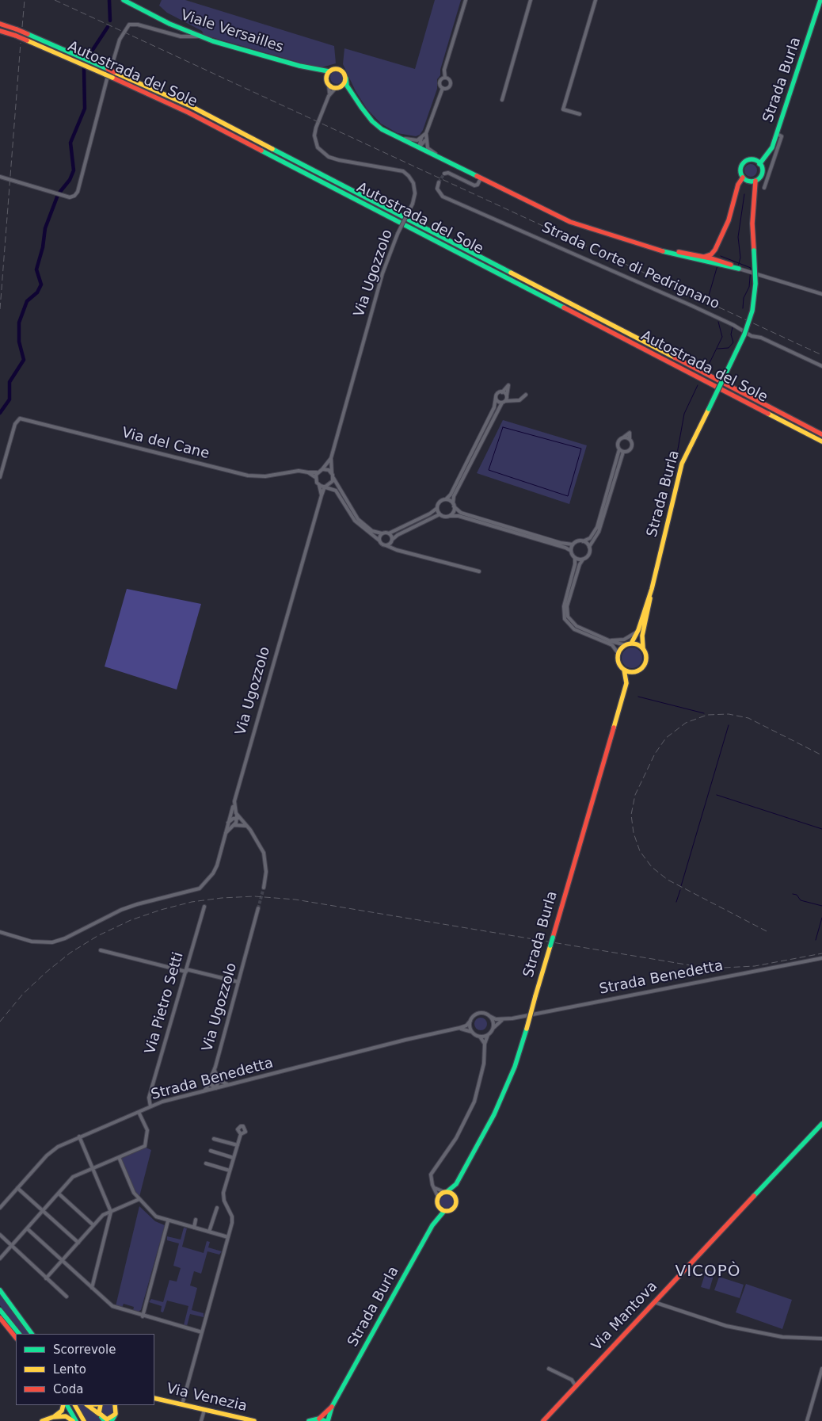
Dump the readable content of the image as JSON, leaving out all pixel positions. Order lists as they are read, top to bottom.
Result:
{
  "streets": {
    "main road": [
      "Viale Versailles",
      "Autostrada del Sole",
      "Strada Burla",
      "Via Mantova",
      "Via Venezia"
    ],
    "street": [
      "Strada Corte di Pedrignano",
      "Via Ugozzolo",
      "Via del Cane",
      "Strada Benedetta",
      "Via Pietro Setti"
    ]
  },
  "crossings": [
    ["Viale Versailles", "Via Ugozzolo"],
    ["Via Ugozzolo", "Via del Cane"],
    ["Via Ugozzolo", "Strada Benedetta"],
    ["Strada Benedetta", "Via Pietro Setti"]
  ],
  "districts": ["VICOPÒ"],
  "legend": ["Scorrevole", "Lento", "Coda"]
}
